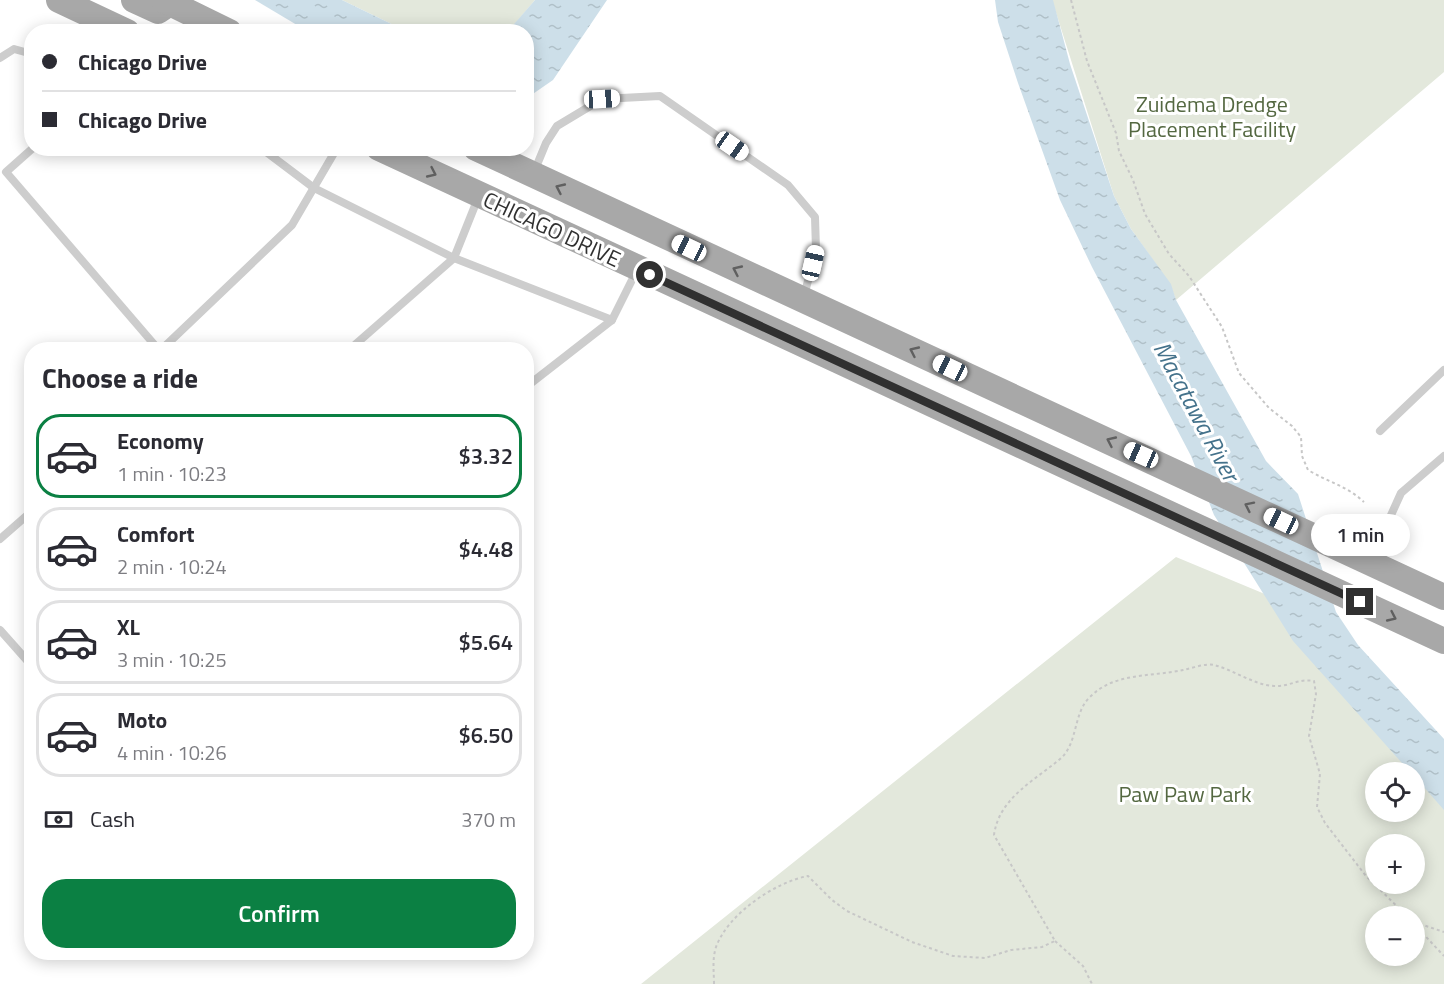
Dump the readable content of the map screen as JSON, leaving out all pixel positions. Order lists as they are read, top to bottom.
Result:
{
  "streets": {
    "main road": ["CHICAGO DRIVE"]
  },
  "water": ["Macatawa River"],
  "parks": ["Zuidema Dredge Placement Facility", "Paw Paw Park"],
  "page": {
    "banner": ["Chicago Drive", "Chicago Drive"],
    "heading": "Choose a ride",
    "list": [
      {
        "name": "Economy",
        "note": "1 min · 10:23",
        "value": "$3.32"
      },
      {
        "name": "Comfort",
        "note": "2 min · 10:24",
        "value": "$4.48"
      },
      {
        "name": "XL",
        "note": "3 min · 10:25",
        "value": "$5.64"
      },
      {
        "name": "Moto",
        "note": "4 min · 10:26",
        "value": "$6.50"
      }
    ],
    "bubble": "1 min",
    "map_buttons": ["+", "−"],
    "pay": ["Cash", "370 m"],
    "buttons": "Confirm"
  }
}
